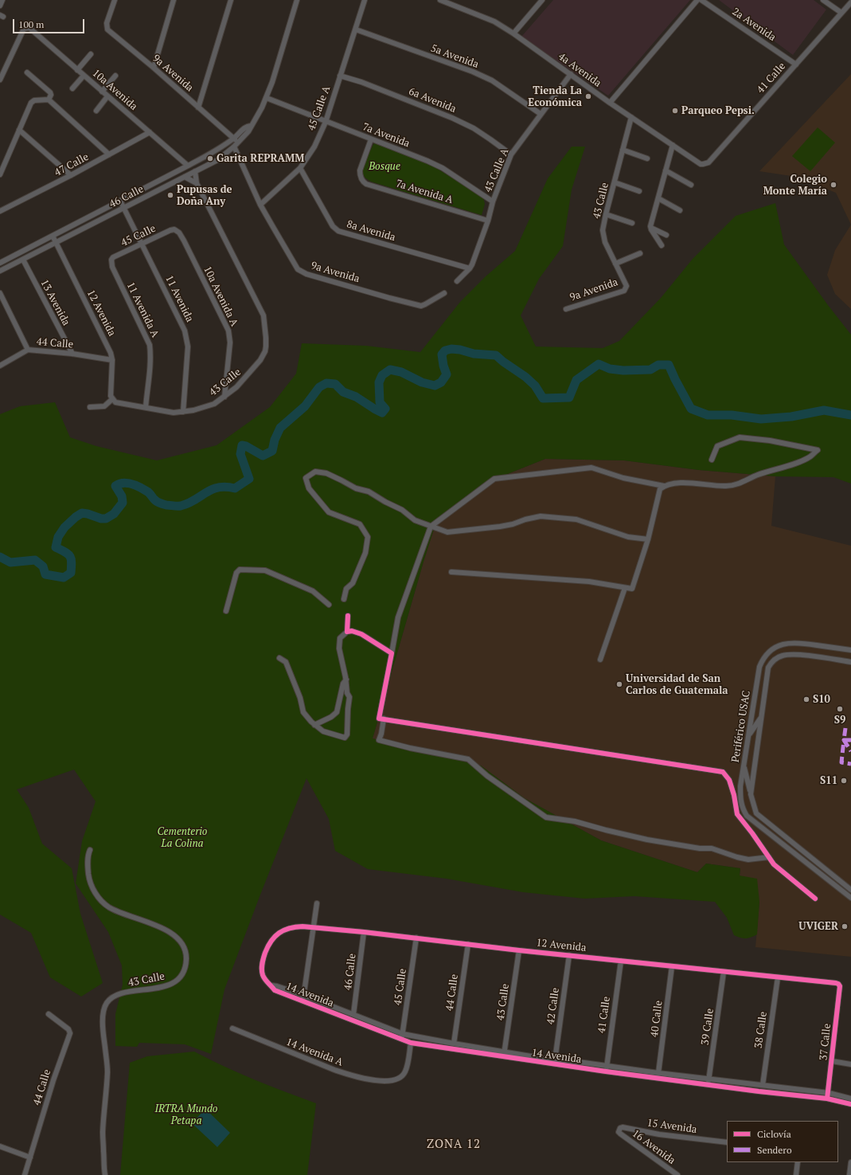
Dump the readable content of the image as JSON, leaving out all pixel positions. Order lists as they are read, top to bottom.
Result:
{
  "streets": {
    "street": [
      "2a Avenida",
      "5a Avenida",
      "4a Avenida",
      "9a Avenida",
      "41 Calle",
      "10a Avenida",
      "6a Avenida",
      "45 Calle A",
      "7a Avenida",
      "47 Calle",
      "43 Calle A",
      "7a Avenida A",
      "46 Calle",
      "43 Calle",
      "8a Avenida",
      "45 Calle",
      "10a Avenida A",
      "11 Avenida",
      "13 Avenida",
      "11 Avenida A",
      "12 Avenida",
      "44 Calle",
      "Periférico USAC",
      "14 Avenida",
      "42 Calle",
      "40 Calle",
      "39 Calle",
      "38 Calle",
      "37 Calle",
      "14 Avenida A",
      "15 Avenida",
      "16 Avenida"
    ]
  },
  "crossings": [
    ["2a Avenida", "41 Calle"],
    ["5a Avenida", "45 Calle A"],
    ["5a Avenida", "43 Calle A"],
    ["4a Avenida", "41 Calle"],
    ["4a Avenida", "43 Calle A"],
    ["4a Avenida", "43 Calle"],
    ["9a Avenida", "45 Calle A"],
    ["9a Avenida", "46 Calle"],
    ["9a Avenida", "43 Calle"],
    ["41 Calle", "12 Avenida"],
    ["41 Calle", "14 Avenida"],
    ["10a Avenida", "47 Calle"],
    ["10a Avenida", "46 Calle"],
    ["6a Avenida", "45 Calle A"],
    ["6a Avenida", "43 Calle A"],
    ["45 Calle A", "7a Avenida"],
    ["45 Calle A", "8a Avenida"],
    ["7a Avenida", "43 Calle A"],
    ["7a Avenida", "7a Avenida A"],
    ["7a Avenida", "46 Calle"],
    ["43 Calle A", "7a Avenida A"],
    ["43 Calle A", "8a Avenida"],
    ["46 Calle", "11 Avenida"],
    ["46 Calle", "13 Avenida"],
    ["46 Calle", "12 Avenida"],
    ["46 Calle", "14 Avenida"],
    ["43 Calle", "10a Avenida A"],
    ["43 Calle", "11 Avenida"],
    ["43 Calle", "11 Avenida A"],
    ["43 Calle", "12 Avenida"],
    ["43 Calle", "14 Avenida"],
    ["45 Calle", "10a Avenida A"],
    ["45 Calle", "11 Avenida"],
    ["45 Calle", "11 Avenida A"],
    ["45 Calle", "12 Avenida"],
    ["45 Calle", "14 Avenida"],
    ["13 Avenida", "44 Calle"],
    ["12 Avenida", "44 Calle"],
    ["12 Avenida", "14 Avenida"],
    ["12 Avenida", "42 Calle"],
    ["12 Avenida", "40 Calle"],
    ["12 Avenida", "39 Calle"],
    ["12 Avenida", "38 Calle"],
    ["12 Avenida", "37 Calle"],
    ["44 Calle", "14 Avenida"],
    ["14 Avenida", "42 Calle"],
    ["14 Avenida", "40 Calle"],
    ["14 Avenida", "39 Calle"],
    ["14 Avenida", "38 Calle"],
    ["14 Avenida", "37 Calle"],
    ["14 Avenida", "14 Avenida A"],
    ["15 Avenida", "16 Avenida"]
  ],
  "districts": ["ZONA 12"],
  "parks": ["Bosque", "Cementerio La Colina", "IRTRA Mundo Petapa"],
  "places": [
    "Tienda La Económica",
    "Parqueo Pepsi.",
    "Garita REPRAMM",
    "Colegio Monte María",
    "Pupusas de Doña Any",
    "Universidad de San Carlos de Guatemala",
    "S10",
    "S9",
    "S11",
    "UVIGER"
  ],
  "legend": ["Ciclovía", "Sendero"],
  "scale_bar": "100 m"
}
